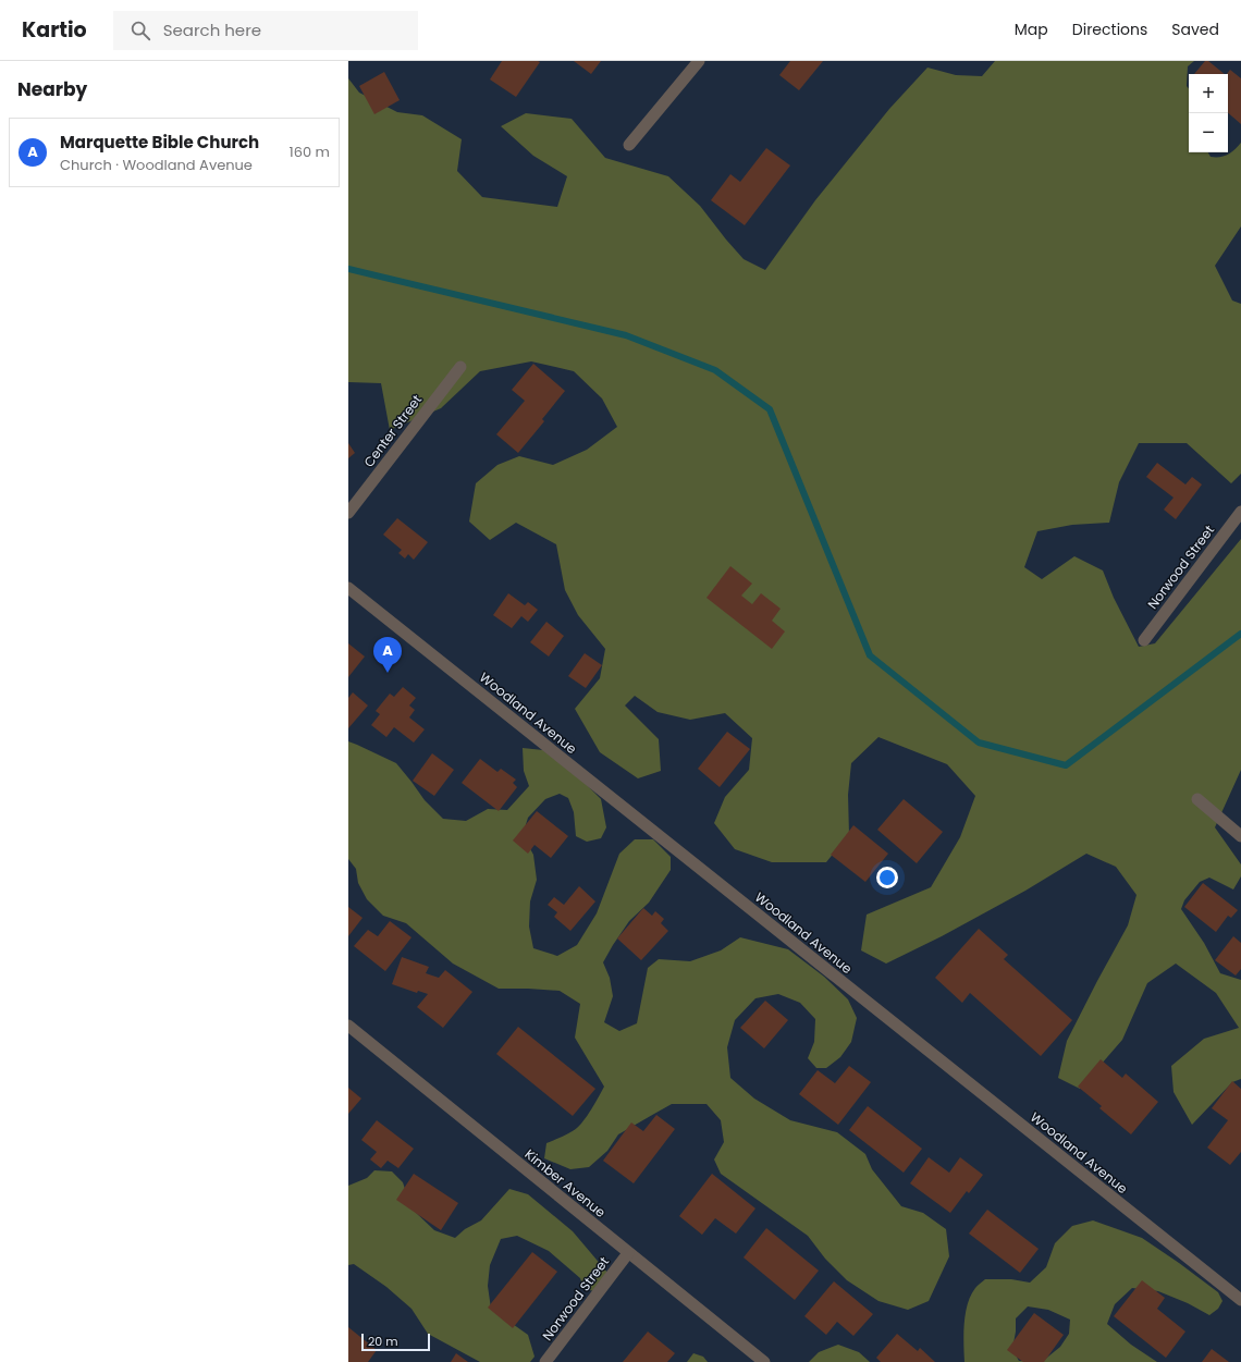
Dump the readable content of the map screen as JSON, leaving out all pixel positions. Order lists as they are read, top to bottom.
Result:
{
  "streets": {
    "street": [
      "Center Street",
      "Norwood Street",
      "Woodland Avenue",
      "Kimber Avenue"
    ]
  },
  "crossings": [
    ["Norwood Street", "Kimber Avenue"]
  ],
  "scale_bar": "20 m",
  "page": {
    "header": "Kartio",
    "search": "Search here",
    "nav": ["Map", "Directions", "Saved"],
    "heading": "Nearby",
    "map_buttons": ["+", "−"],
    "list": [
      {
        "mark": "A",
        "name": "Marquette Bible Church",
        "note": "Church · Woodland Avenue",
        "value": "160 m"
      }
    ],
    "pins": "A",
    "scale": "20 m"
  }
}
